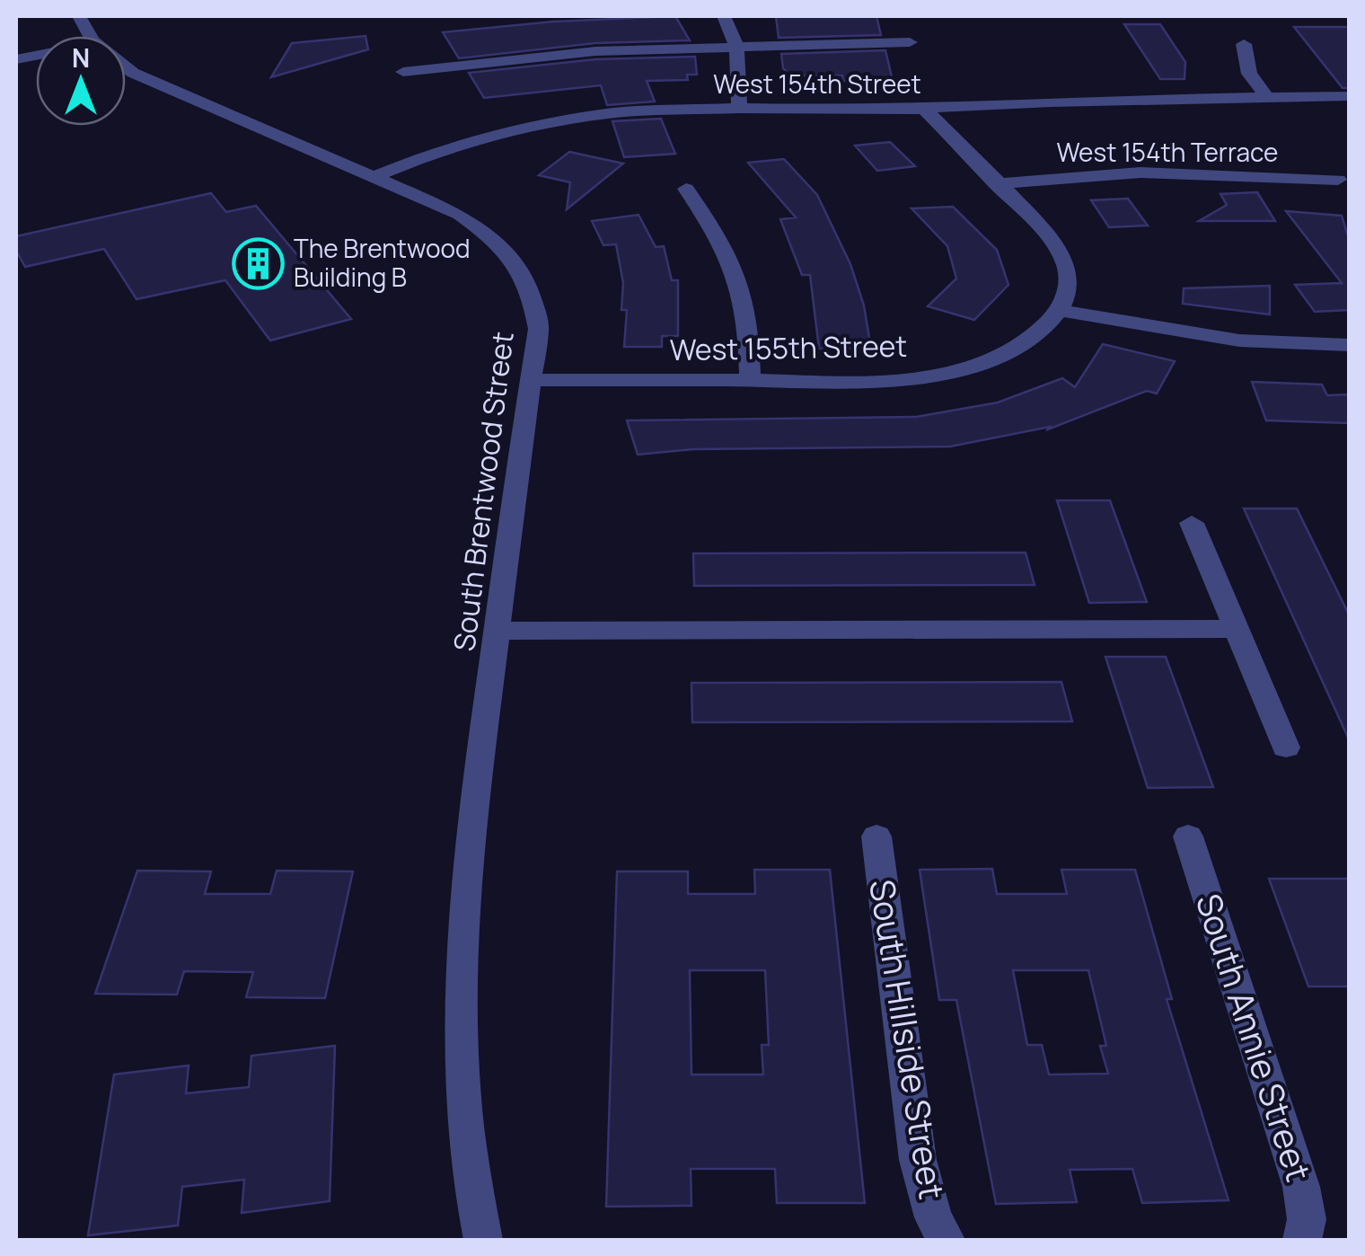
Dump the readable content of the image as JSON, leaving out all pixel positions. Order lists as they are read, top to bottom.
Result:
{
  "streets": {
    "street": [
      "West 154th Street",
      "West 154th Terrace",
      "West 155th Street",
      "South Brentwood Street",
      "South Annie Street",
      "South Hillside Street"
    ]
  },
  "crossings": [
    ["West 154th Street", "South Brentwood Street"],
    ["West 155th Street", "South Brentwood Street"]
  ],
  "places": {
    "building": ["The Brentwood Building B"]
  },
  "north": "top"
}
